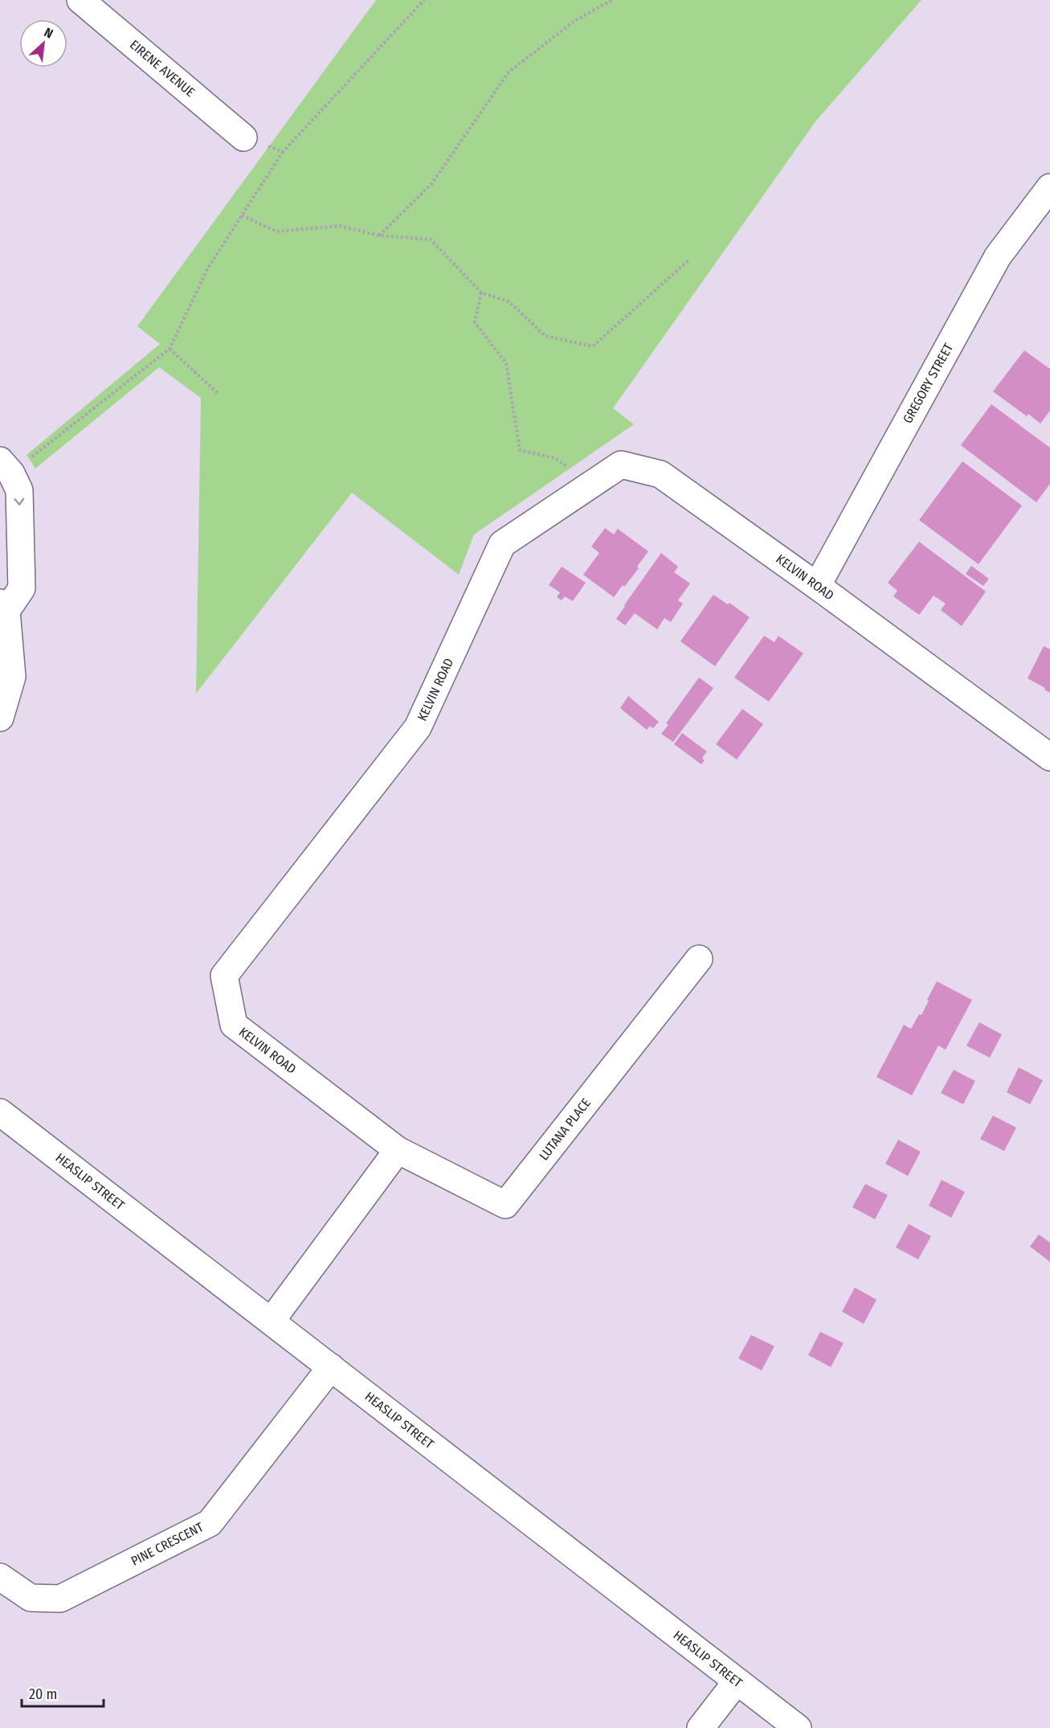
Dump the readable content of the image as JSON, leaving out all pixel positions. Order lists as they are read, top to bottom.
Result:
{
  "streets": {
    "street": [
      "EIRENE AVENUE",
      "GREGORY STREET",
      "KELVIN ROAD",
      "LUTANA PLACE",
      "HEASLIP STREET",
      "PINE CRESCENT"
    ]
  },
  "crossings": [
    ["GREGORY STREET", "KELVIN ROAD"],
    ["KELVIN ROAD", "LUTANA PLACE"],
    ["HEASLIP STREET", "PINE CRESCENT"]
  ],
  "scale_bar": "20 m",
  "north": "top right"
}
